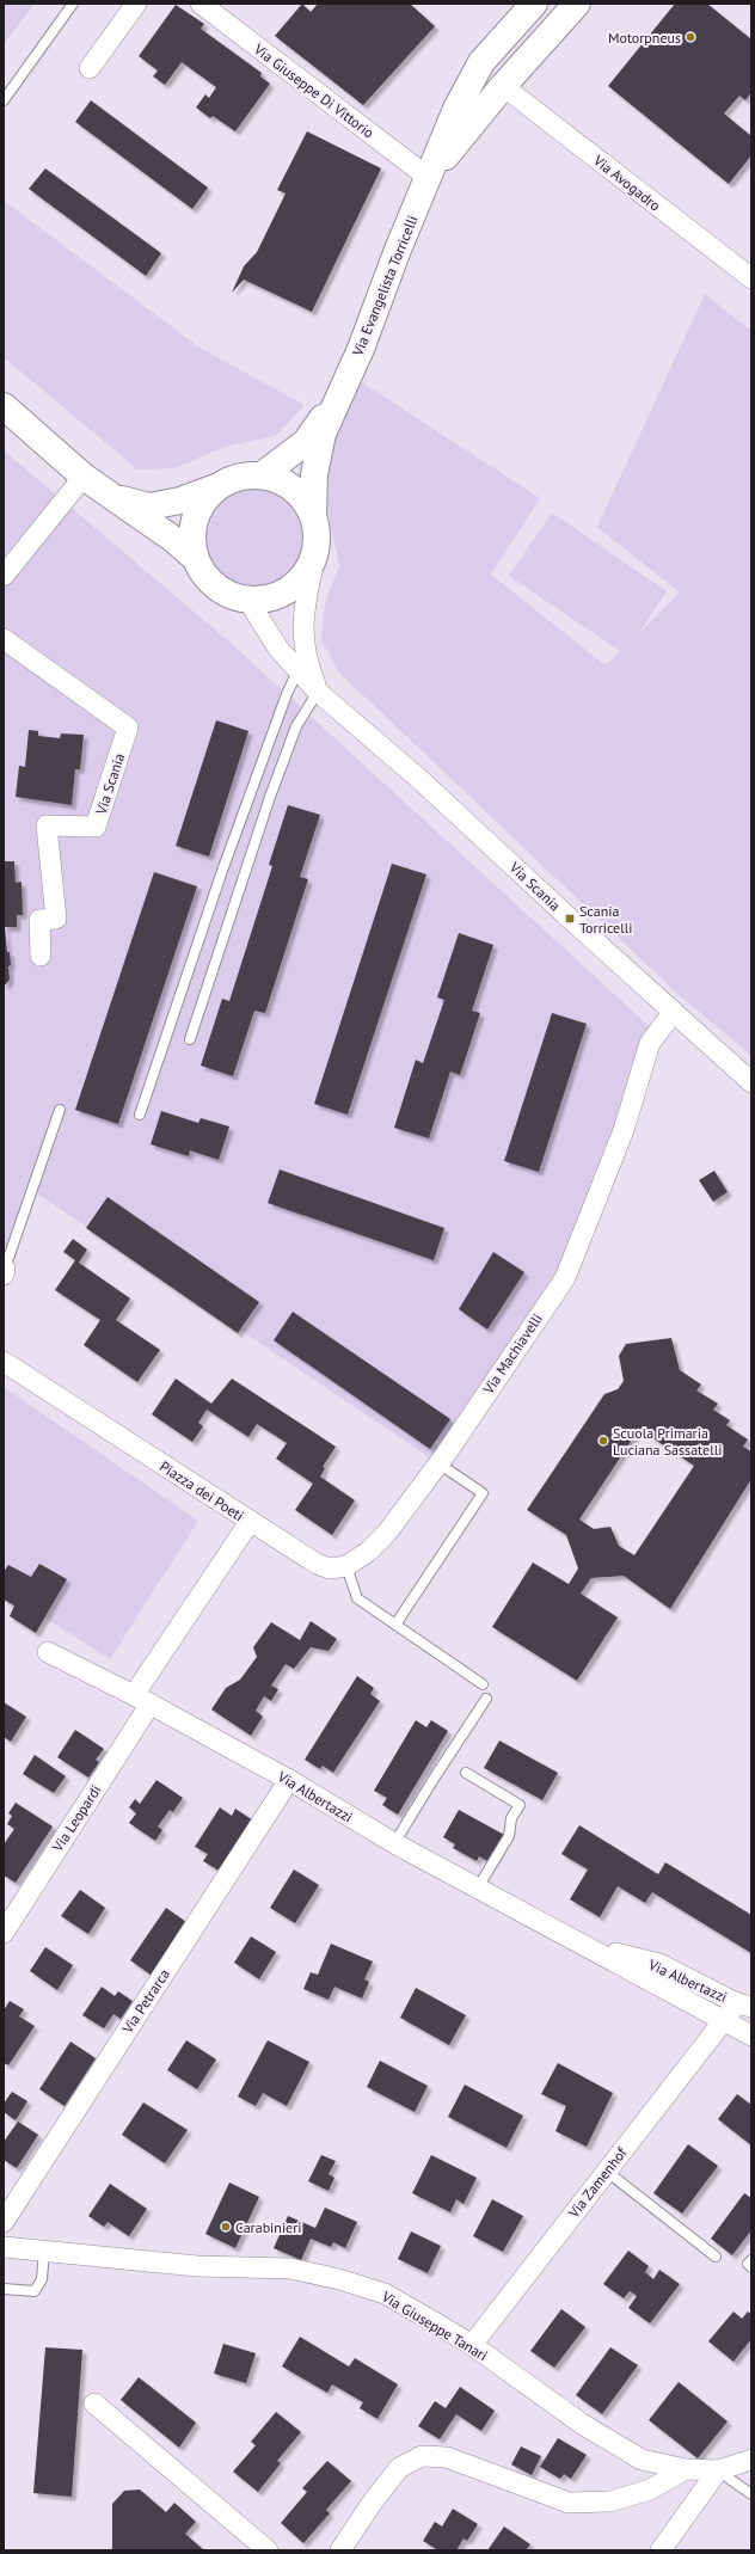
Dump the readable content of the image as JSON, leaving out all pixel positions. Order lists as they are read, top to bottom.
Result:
{
  "streets": {
    "main road": ["Via Evangelista Torricelli"],
    "street": [
      "Via Giuseppe Di Vittorio",
      "Via Avogadro",
      "Via Scania",
      "Via Machiavelli",
      "Piazza dei Poeti",
      "Via Albertazzi",
      "Via Leopardi",
      "Via Petrarca",
      "Via Zamenhof",
      "Via Giuseppe Tanari"
    ]
  },
  "crossings": [
    ["Via Giuseppe Di Vittorio", "Via Evangelista Torricelli"],
    ["Via Avogadro", "Via Evangelista Torricelli"],
    ["Via Scania", "Via Machiavelli"],
    ["Piazza dei Poeti", "Via Albertazzi"],
    ["Piazza dei Poeti", "Via Leopardi"],
    ["Via Albertazzi", "Via Leopardi"],
    ["Via Albertazzi", "Via Petrarca"],
    ["Via Albertazzi", "Via Zamenhof"],
    ["Via Zamenhof", "Via Giuseppe Tanari"]
  ],
  "places": {
    "other": ["Motorpneus", "Scuola Primaria Luciana Sassatelli", "Carabinieri"],
    "transit": ["Scania Torricelli"]
  }
}
